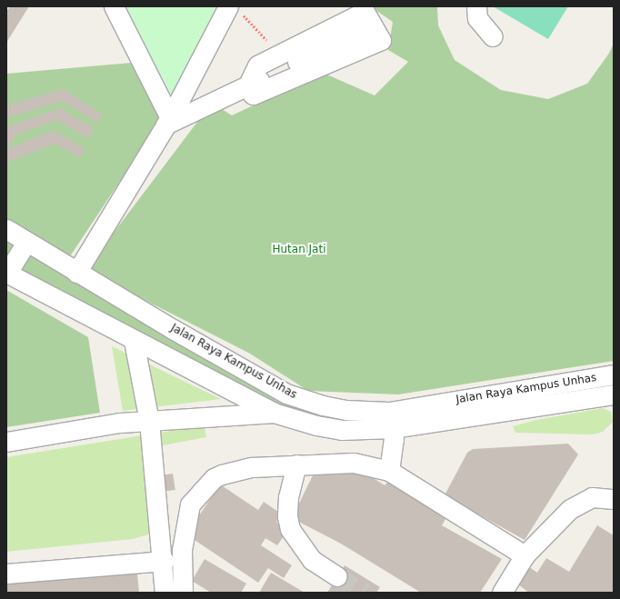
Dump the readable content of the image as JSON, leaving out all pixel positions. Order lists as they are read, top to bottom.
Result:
{
  "streets": {
    "street": ["Jalan Raya Kampus Unhas"]
  },
  "parks": ["Hutan Jati"]
}
